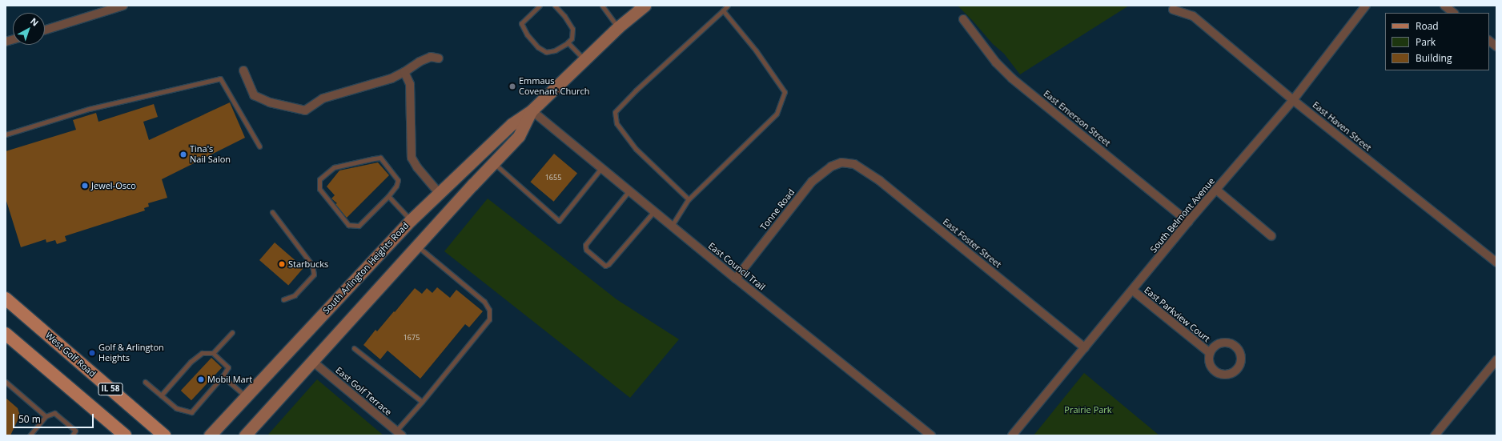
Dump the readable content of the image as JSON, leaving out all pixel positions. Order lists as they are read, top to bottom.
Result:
{
  "streets": {
    "main road": ["South Arlington Heights Road", "West Golf Road", "IL 58"],
    "street": [
      "East Emerson Street",
      "East Haven Street",
      "Tonne Road",
      "South Belmont Avenue",
      "East Foster Street",
      "East Council Trail",
      "East Parkview Court",
      "East Golf Terrace"
    ]
  },
  "crossings": [
    ["East Emerson Street", "South Belmont Avenue"],
    ["East Haven Street", "South Belmont Avenue"],
    ["Tonne Road", "East Foster Street"],
    ["Tonne Road", "East Council Trail"],
    ["South Belmont Avenue", "East Foster Street"],
    ["South Belmont Avenue", "East Parkview Court"],
    ["East Council Trail", "South Arlington Heights Road"],
    ["South Arlington Heights Road", "East Golf Terrace"]
  ],
  "parks": ["Prairie Park"],
  "places": [
    "Emmaus Covenant Church",
    "Tina's Nail Salon",
    "Jewel-Osco",
    "Starbucks",
    "Golf & Arlington Heights",
    "Mobil Mart"
  ],
  "house_numbers": ["1655", "1675"],
  "legend": ["Road", "Park", "Building"],
  "scale_bar": "50 m",
  "north": "top right"
}
